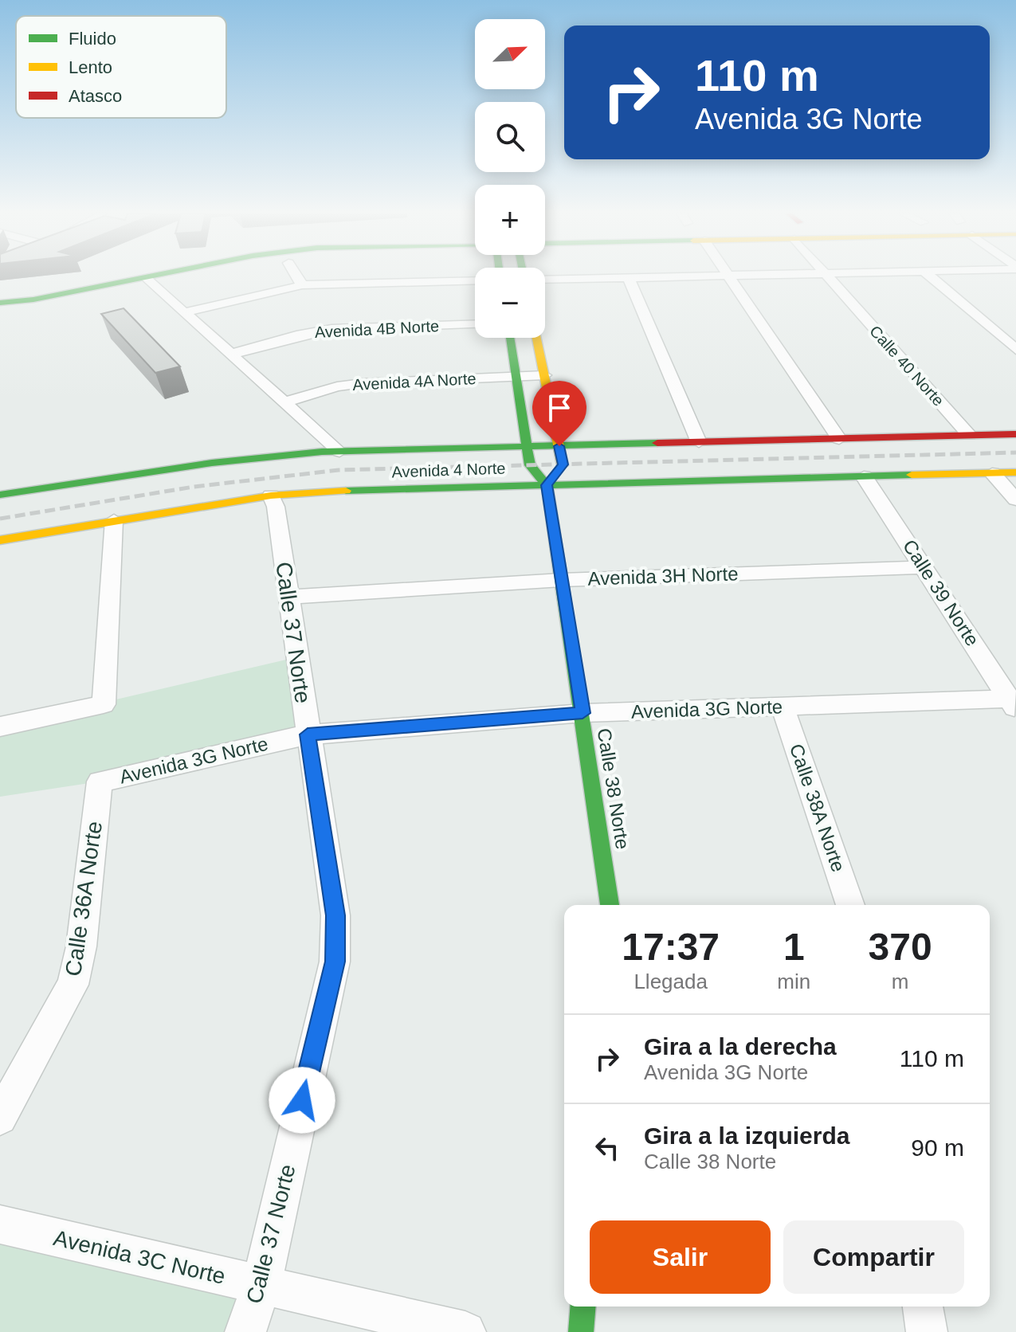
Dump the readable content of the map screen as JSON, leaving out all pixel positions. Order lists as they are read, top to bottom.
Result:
{
  "streets": {
    "main road": ["Avenida 4 Norte", "Calle 38 Norte"],
    "street": [
      "Avenida 4B Norte",
      "Calle 40 Norte",
      "Avenida 4A Norte",
      "Avenida 3H Norte",
      "Calle 39 Norte",
      "Calle 37 Norte",
      "Avenida 3G Norte",
      "Calle 38A Norte",
      "Calle 36A Norte",
      "Avenida 3C Norte"
    ]
  },
  "crossings": [
    ["Calle 40 Norte", "Avenida 4 Norte"],
    ["Avenida 4A Norte", "Calle 38 Norte"],
    ["Avenida 4 Norte", "Calle 39 Norte"],
    ["Avenida 4 Norte", "Calle 37 Norte"],
    ["Avenida 4 Norte", "Calle 38 Norte"],
    ["Avenida 3H Norte", "Calle 39 Norte"],
    ["Avenida 3H Norte", "Calle 37 Norte"],
    ["Avenida 3H Norte", "Calle 38 Norte"],
    ["Calle 39 Norte", "Avenida 3G Norte"],
    ["Calle 37 Norte", "Avenida 3G Norte"],
    ["Calle 37 Norte", "Avenida 3C Norte"],
    ["Avenida 3G Norte", "Calle 38 Norte"],
    ["Avenida 3G Norte", "Calle 38A Norte"],
    ["Avenida 3G Norte", "Calle 36A Norte"]
  ],
  "legend": ["Fluido", "Lento", "Atasco"],
  "north": "top right",
  "page": {
    "map_buttons": ["+", "−"],
    "turn": ["110 m", "Avenida 3G Norte"],
    "eta": [
      "17:37",
      "Llegada",
      "1",
      "min",
      "370",
      "m"
    ],
    "list": [
      {
        "name": "Gira a la derecha",
        "note": "Avenida 3G Norte",
        "value": "110 m"
      },
      {
        "name": "Gira a la izquierda",
        "note": "Calle 38 Norte",
        "value": "90 m"
      }
    ],
    "buttons": ["Salir", "Compartir"]
  }
}
